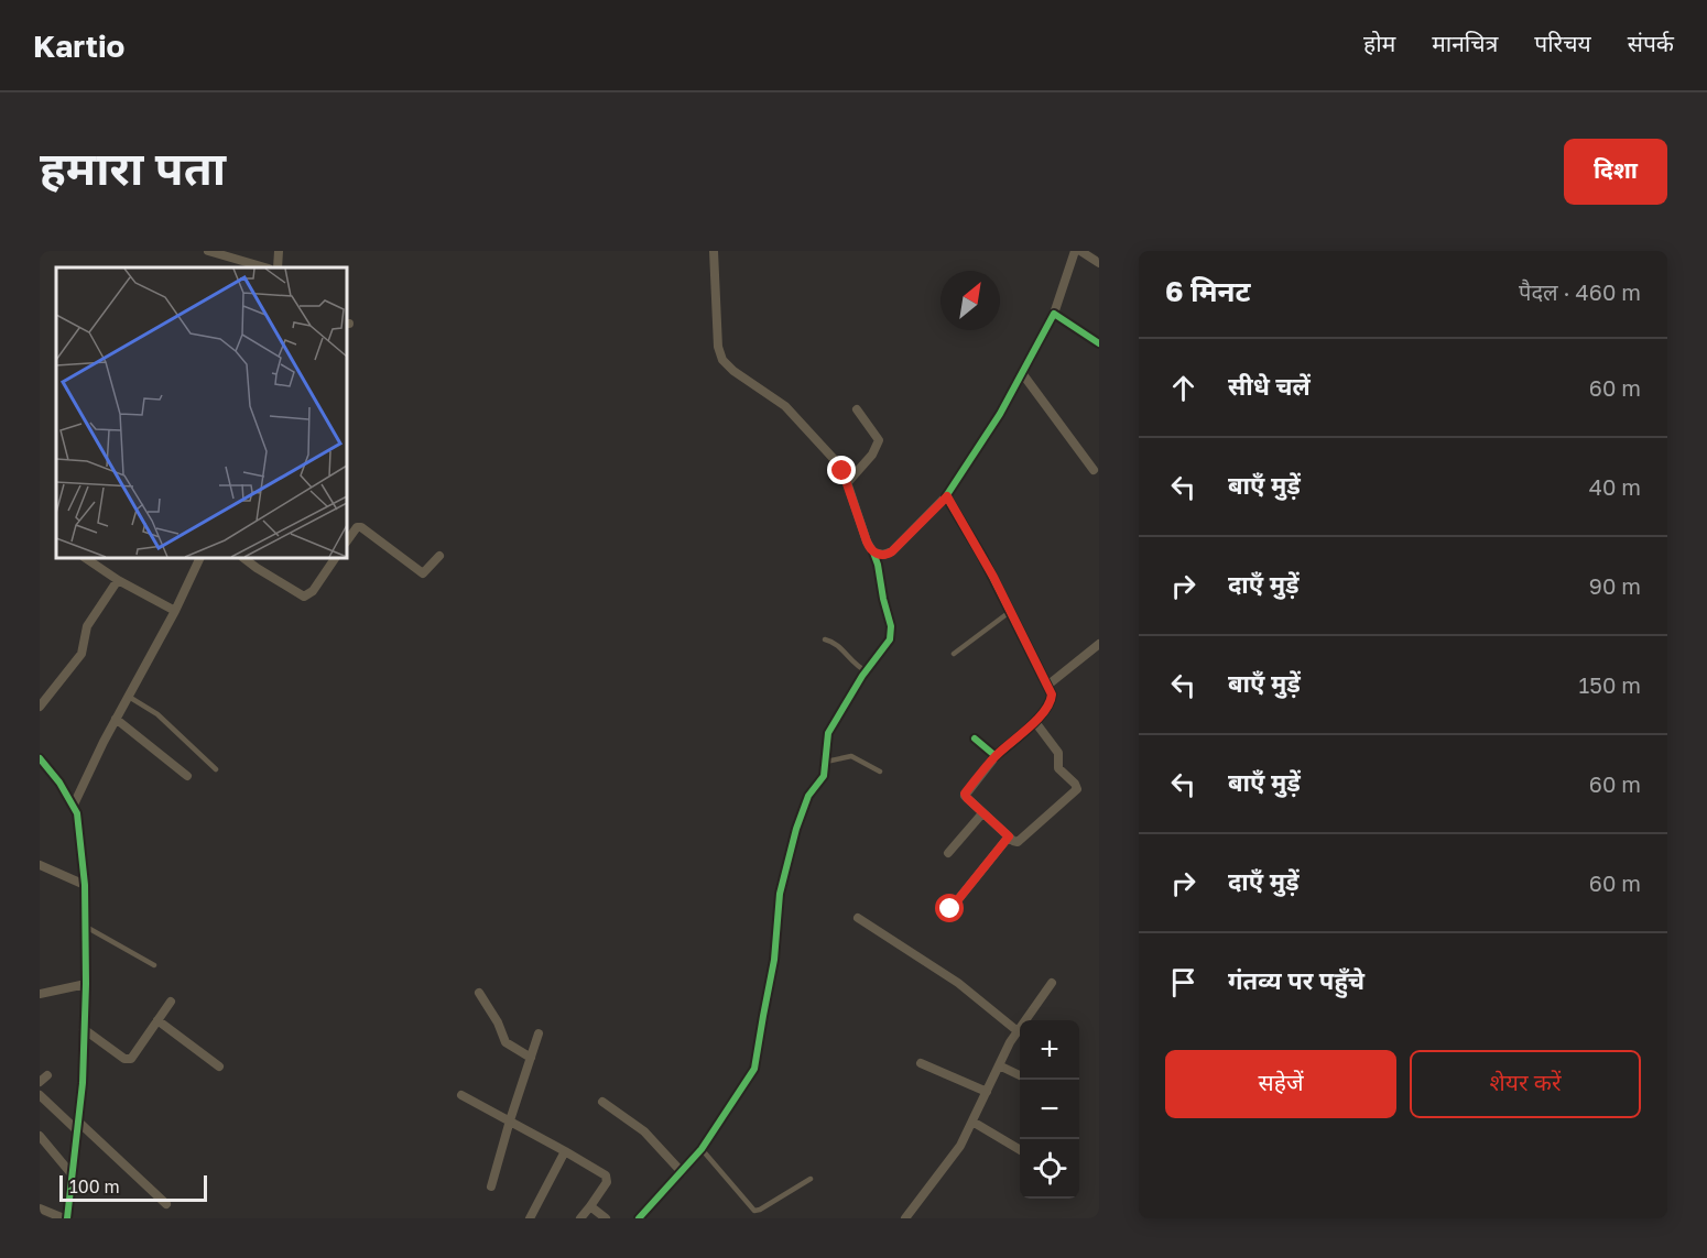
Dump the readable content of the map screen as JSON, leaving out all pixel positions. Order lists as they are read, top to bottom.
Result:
{
  "scale_bar": "100 m",
  "north": "top right",
  "page": {
    "header": "Kartio",
    "nav": [
      "होम",
      "मानचित्र",
      "परिचय",
      "संपर्क"
    ],
    "buttons": [
      "दिशा",
      ["सहेजें", "शेयर करें"]
    ],
    "title": "हमारा पता",
    "heading": ["6 मिनट", "पैदल · 460 m"],
    "list": [
      ["सीधे चलें", "60 m"],
      ["बाएँ मुड़ें", "40 m"],
      ["दाएँ मुड़ें", "90 m"],
      ["बाएँ मुड़ें", "150 m"],
      ["बाएँ मुड़ें", "60 m"],
      ["दाएँ मुड़ें", "60 m"],
      "गंतव्य पर पहुँचे"
    ],
    "map_buttons": ["+", "−"],
    "scale": "100 m"
  }
}
